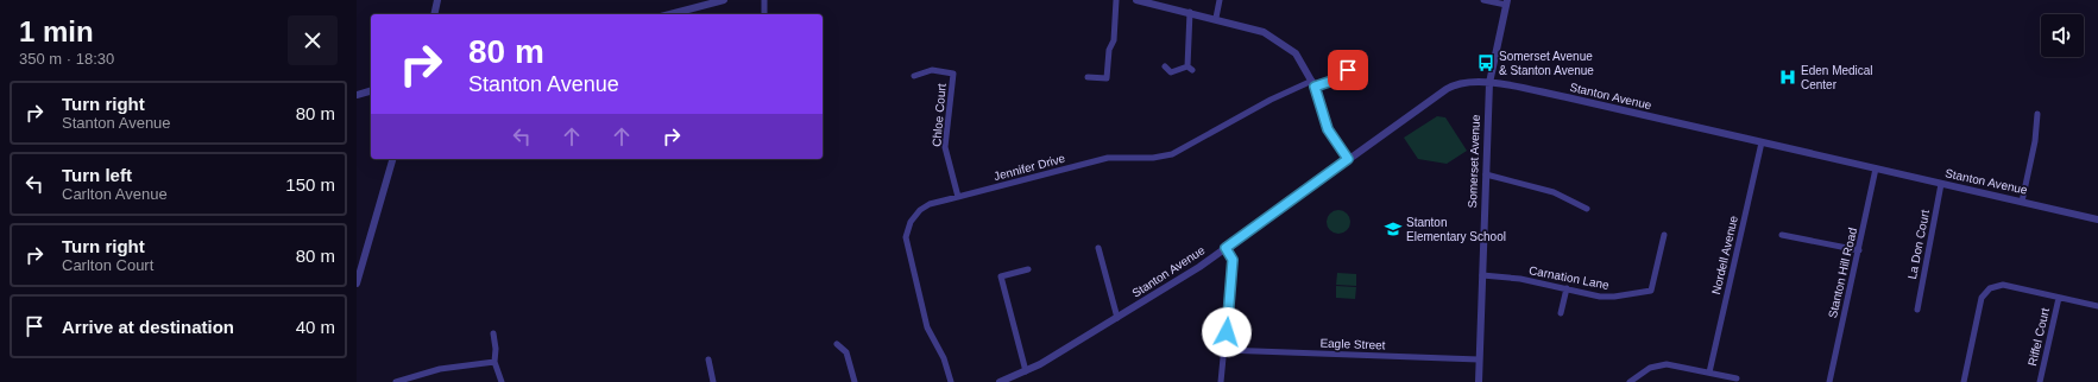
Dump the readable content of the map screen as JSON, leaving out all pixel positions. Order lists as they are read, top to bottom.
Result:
{
  "streets": {
    "street": [
      "Stanton Avenue",
      "Chloe Court",
      "Somerset Avenue",
      "Jennifer Drive",
      "La Don Court",
      "Nordell Avenue",
      "Stanton Hill Road",
      "Carnation Lane",
      "Riffel Court",
      "Eagle Street"
    ]
  },
  "crossings": [
    ["Stanton Avenue", "Somerset Avenue"],
    ["Stanton Avenue", "La Don Court"],
    ["Stanton Avenue", "Nordell Avenue"],
    ["Stanton Avenue", "Stanton Hill Road"],
    ["Chloe Court", "Jennifer Drive"],
    ["Somerset Avenue", "Carnation Lane"],
    ["Somerset Avenue", "Eagle Street"]
  ],
  "places": {
    "bus stop": ["Somerset Avenue & Stanton Avenue"],
    "hospital": ["Eden Medical Center"],
    "school or university": ["Stanton Elementary School"]
  },
  "page": {
    "heading": ["1 min", "350 m · 18:30"],
    "turn": ["80 m", "Stanton Avenue"],
    "list": [
      {
        "name": "Turn right",
        "note": "Stanton Avenue",
        "value": "80 m"
      },
      {
        "name": "Turn left",
        "note": "Carlton Avenue",
        "value": "150 m"
      },
      {
        "name": "Turn right",
        "note": "Carlton Court",
        "value": "80 m"
      },
      {
        "name": "Arrive at destination",
        "value": "40 m"
      }
    ]
  }
}
